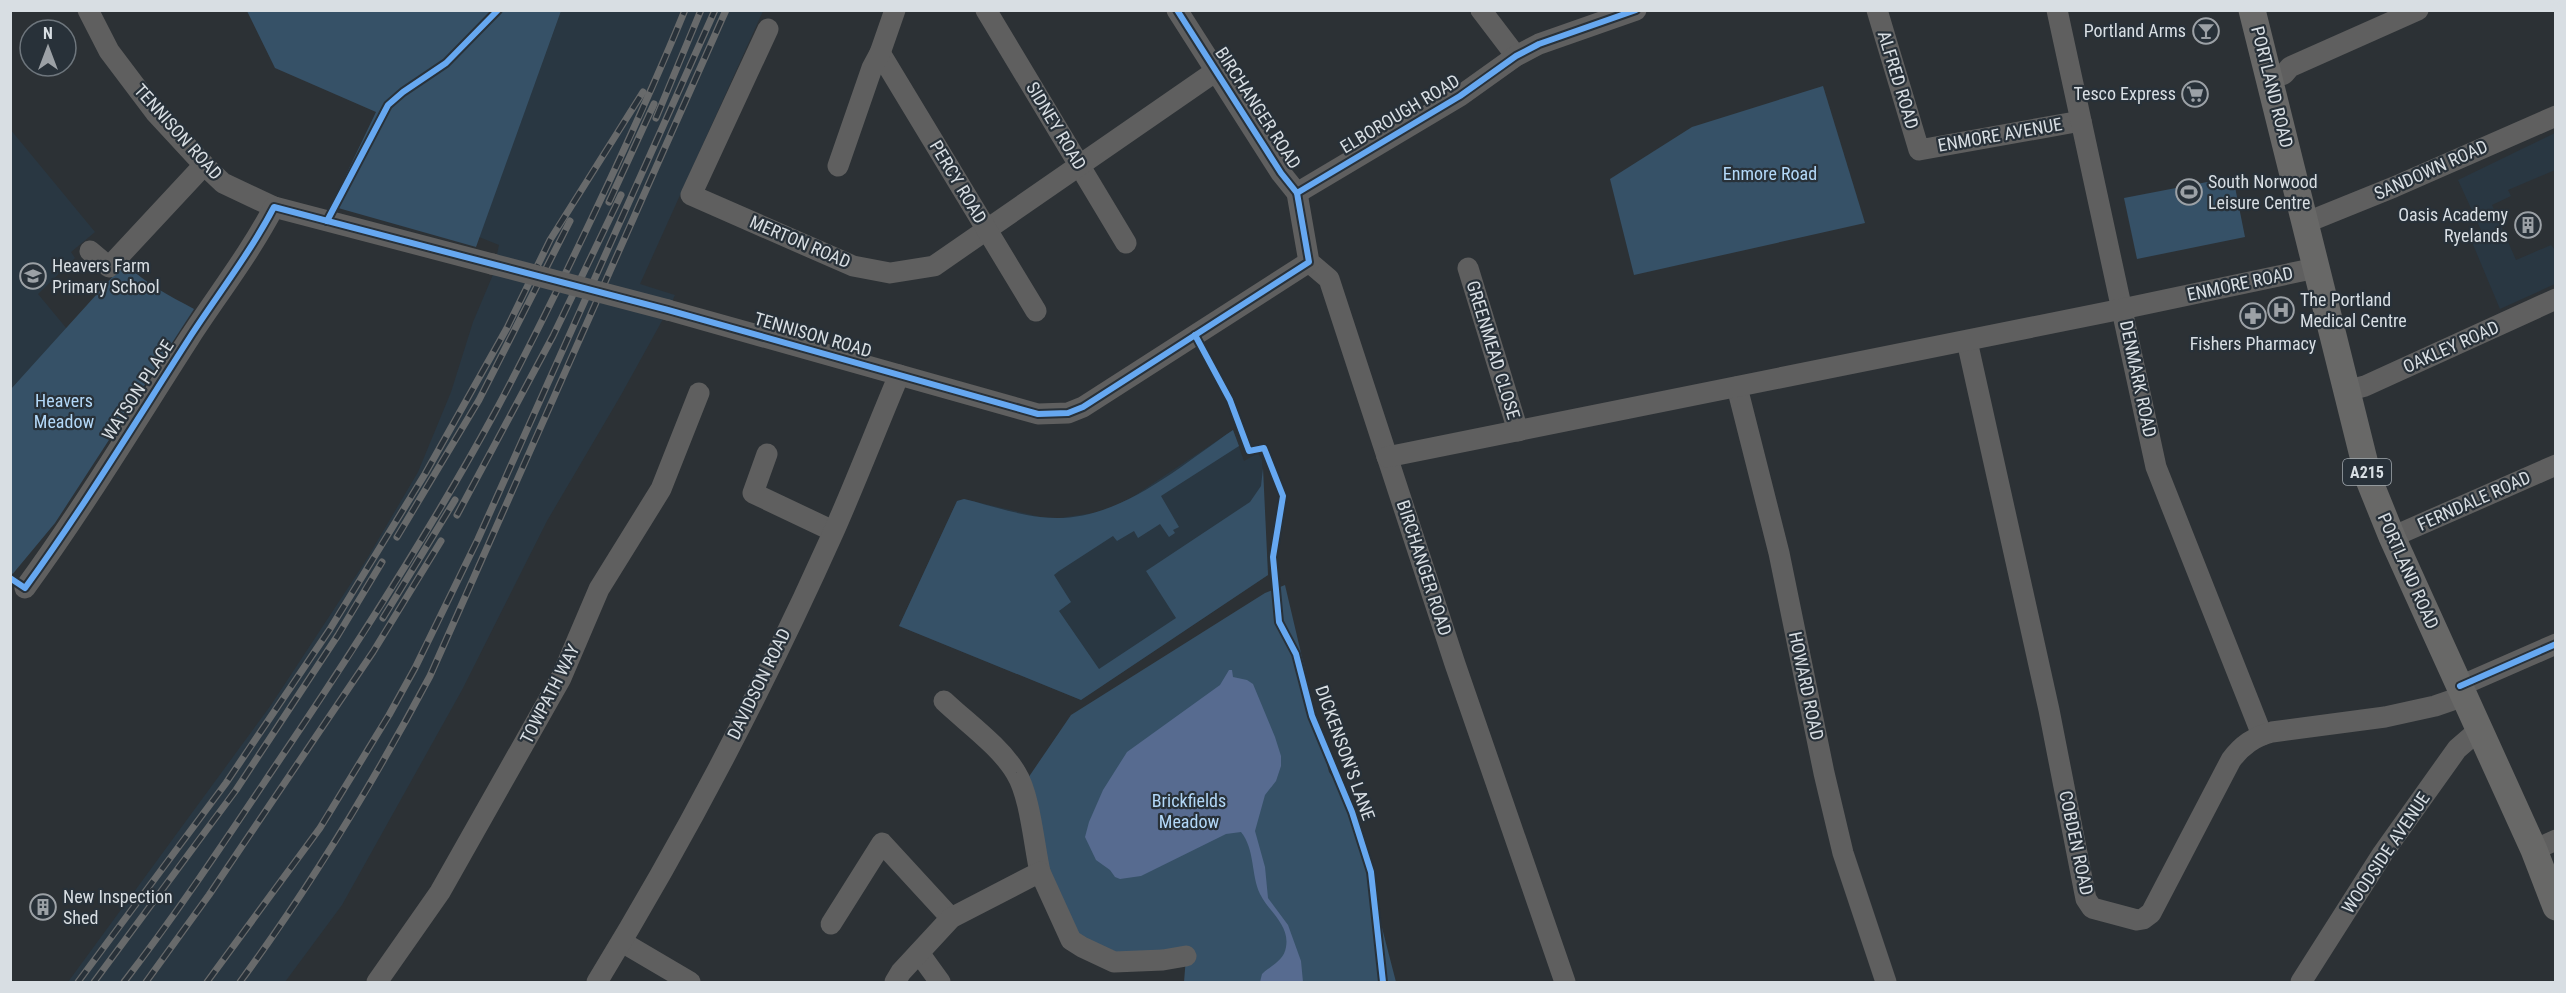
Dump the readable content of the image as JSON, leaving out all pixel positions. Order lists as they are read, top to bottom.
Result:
{
  "streets": {
    "main road": ["PORTLAND ROAD", "A215"],
    "street": [
      "ALFRED ROAD",
      "BIRCHANGER ROAD",
      "ELBOROUGH ROAD",
      "SIDNEY ROAD",
      "TENNISON ROAD",
      "ENMORE AVENUE",
      "SANDOWN ROAD",
      "PERCY ROAD",
      "MERTON ROAD",
      "ENMORE ROAD",
      "OAKLEY ROAD",
      "GREENMEAD CLOSE",
      "DENMARK ROAD",
      "WATSON PLACE",
      "FERNDALE ROAD",
      "DAVIDSON ROAD",
      "HOWARD ROAD",
      "TOWPATH WAY",
      "COBDEN ROAD",
      "WOODSIDE AVENUE"
    ],
    "cycle path": ["DICKENSON'S LANE"]
  },
  "crossings": [
    ["ALFRED ROAD", "ENMORE AVENUE"],
    ["PORTLAND ROAD", "SANDOWN ROAD"],
    ["PORTLAND ROAD", "ENMORE ROAD"],
    ["PORTLAND ROAD", "OAKLEY ROAD"],
    ["PORTLAND ROAD", "FERNDALE ROAD"],
    ["PORTLAND ROAD", "COBDEN ROAD"],
    ["PORTLAND ROAD", "WOODSIDE AVENUE"],
    ["BIRCHANGER ROAD", "ELBOROUGH ROAD"],
    ["BIRCHANGER ROAD", "TENNISON ROAD"],
    ["BIRCHANGER ROAD", "MERTON ROAD"],
    ["BIRCHANGER ROAD", "ENMORE ROAD"],
    ["SIDNEY ROAD", "MERTON ROAD"],
    ["TENNISON ROAD", "WATSON PLACE"],
    ["TENNISON ROAD", "DAVIDSON ROAD"],
    ["ENMORE AVENUE", "DENMARK ROAD"],
    ["PERCY ROAD", "MERTON ROAD"],
    ["ENMORE ROAD", "GREENMEAD CLOSE"],
    ["ENMORE ROAD", "DENMARK ROAD"],
    ["ENMORE ROAD", "HOWARD ROAD"],
    ["ENMORE ROAD", "COBDEN ROAD"],
    ["DENMARK ROAD", "COBDEN ROAD"]
  ],
  "parks": ["Enmore Road", "Heavers Meadow", "Brickfields Meadow"],
  "places": {
    "bar": ["Portland Arms"],
    "supermarket": ["Tesco Express"],
    "sports": ["South Norwood Leisure Centre"],
    "building": ["Oasis Academy Ryelands", "New Inspection Shed"],
    "school or university": ["Heavers Farm Primary School"],
    "hospital": ["The Portland Medical Centre"],
    "pharmacy": ["Fishers Pharmacy"]
  },
  "north": "top"
}
